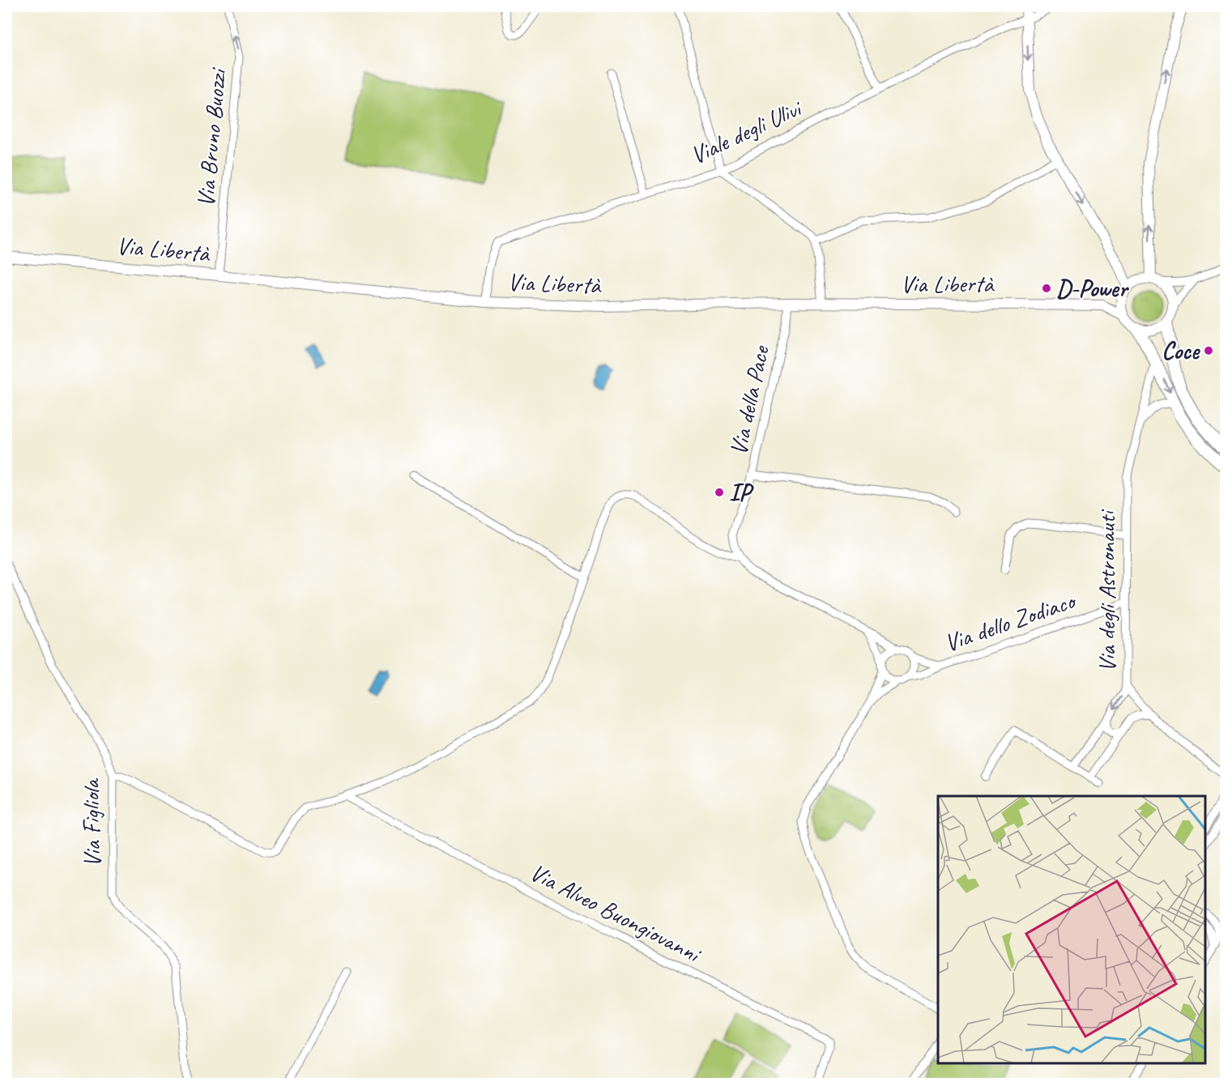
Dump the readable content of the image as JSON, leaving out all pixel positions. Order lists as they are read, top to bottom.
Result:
{
  "streets": {
    "street": [
      "Viale degli Ulivi",
      "Via Bruno Buozzi",
      "Via Libertà",
      "Via della Pace",
      "Via degli Astronauti",
      "Via dello Zodiaco",
      "Via Figliola",
      "Via Alveo Buongiovanni"
    ]
  },
  "crossings": [
    ["Viale degli Ulivi", "Via Libertà"],
    ["Via Bruno Buozzi", "Via Libertà"],
    ["Via Libertà", "Via della Pace"],
    ["Via degli Astronauti", "Via dello Zodiaco"]
  ],
  "one_way": ["Via Bruno Buozzi"],
  "places": ["D-Power", "Coce", "IP"]
}
